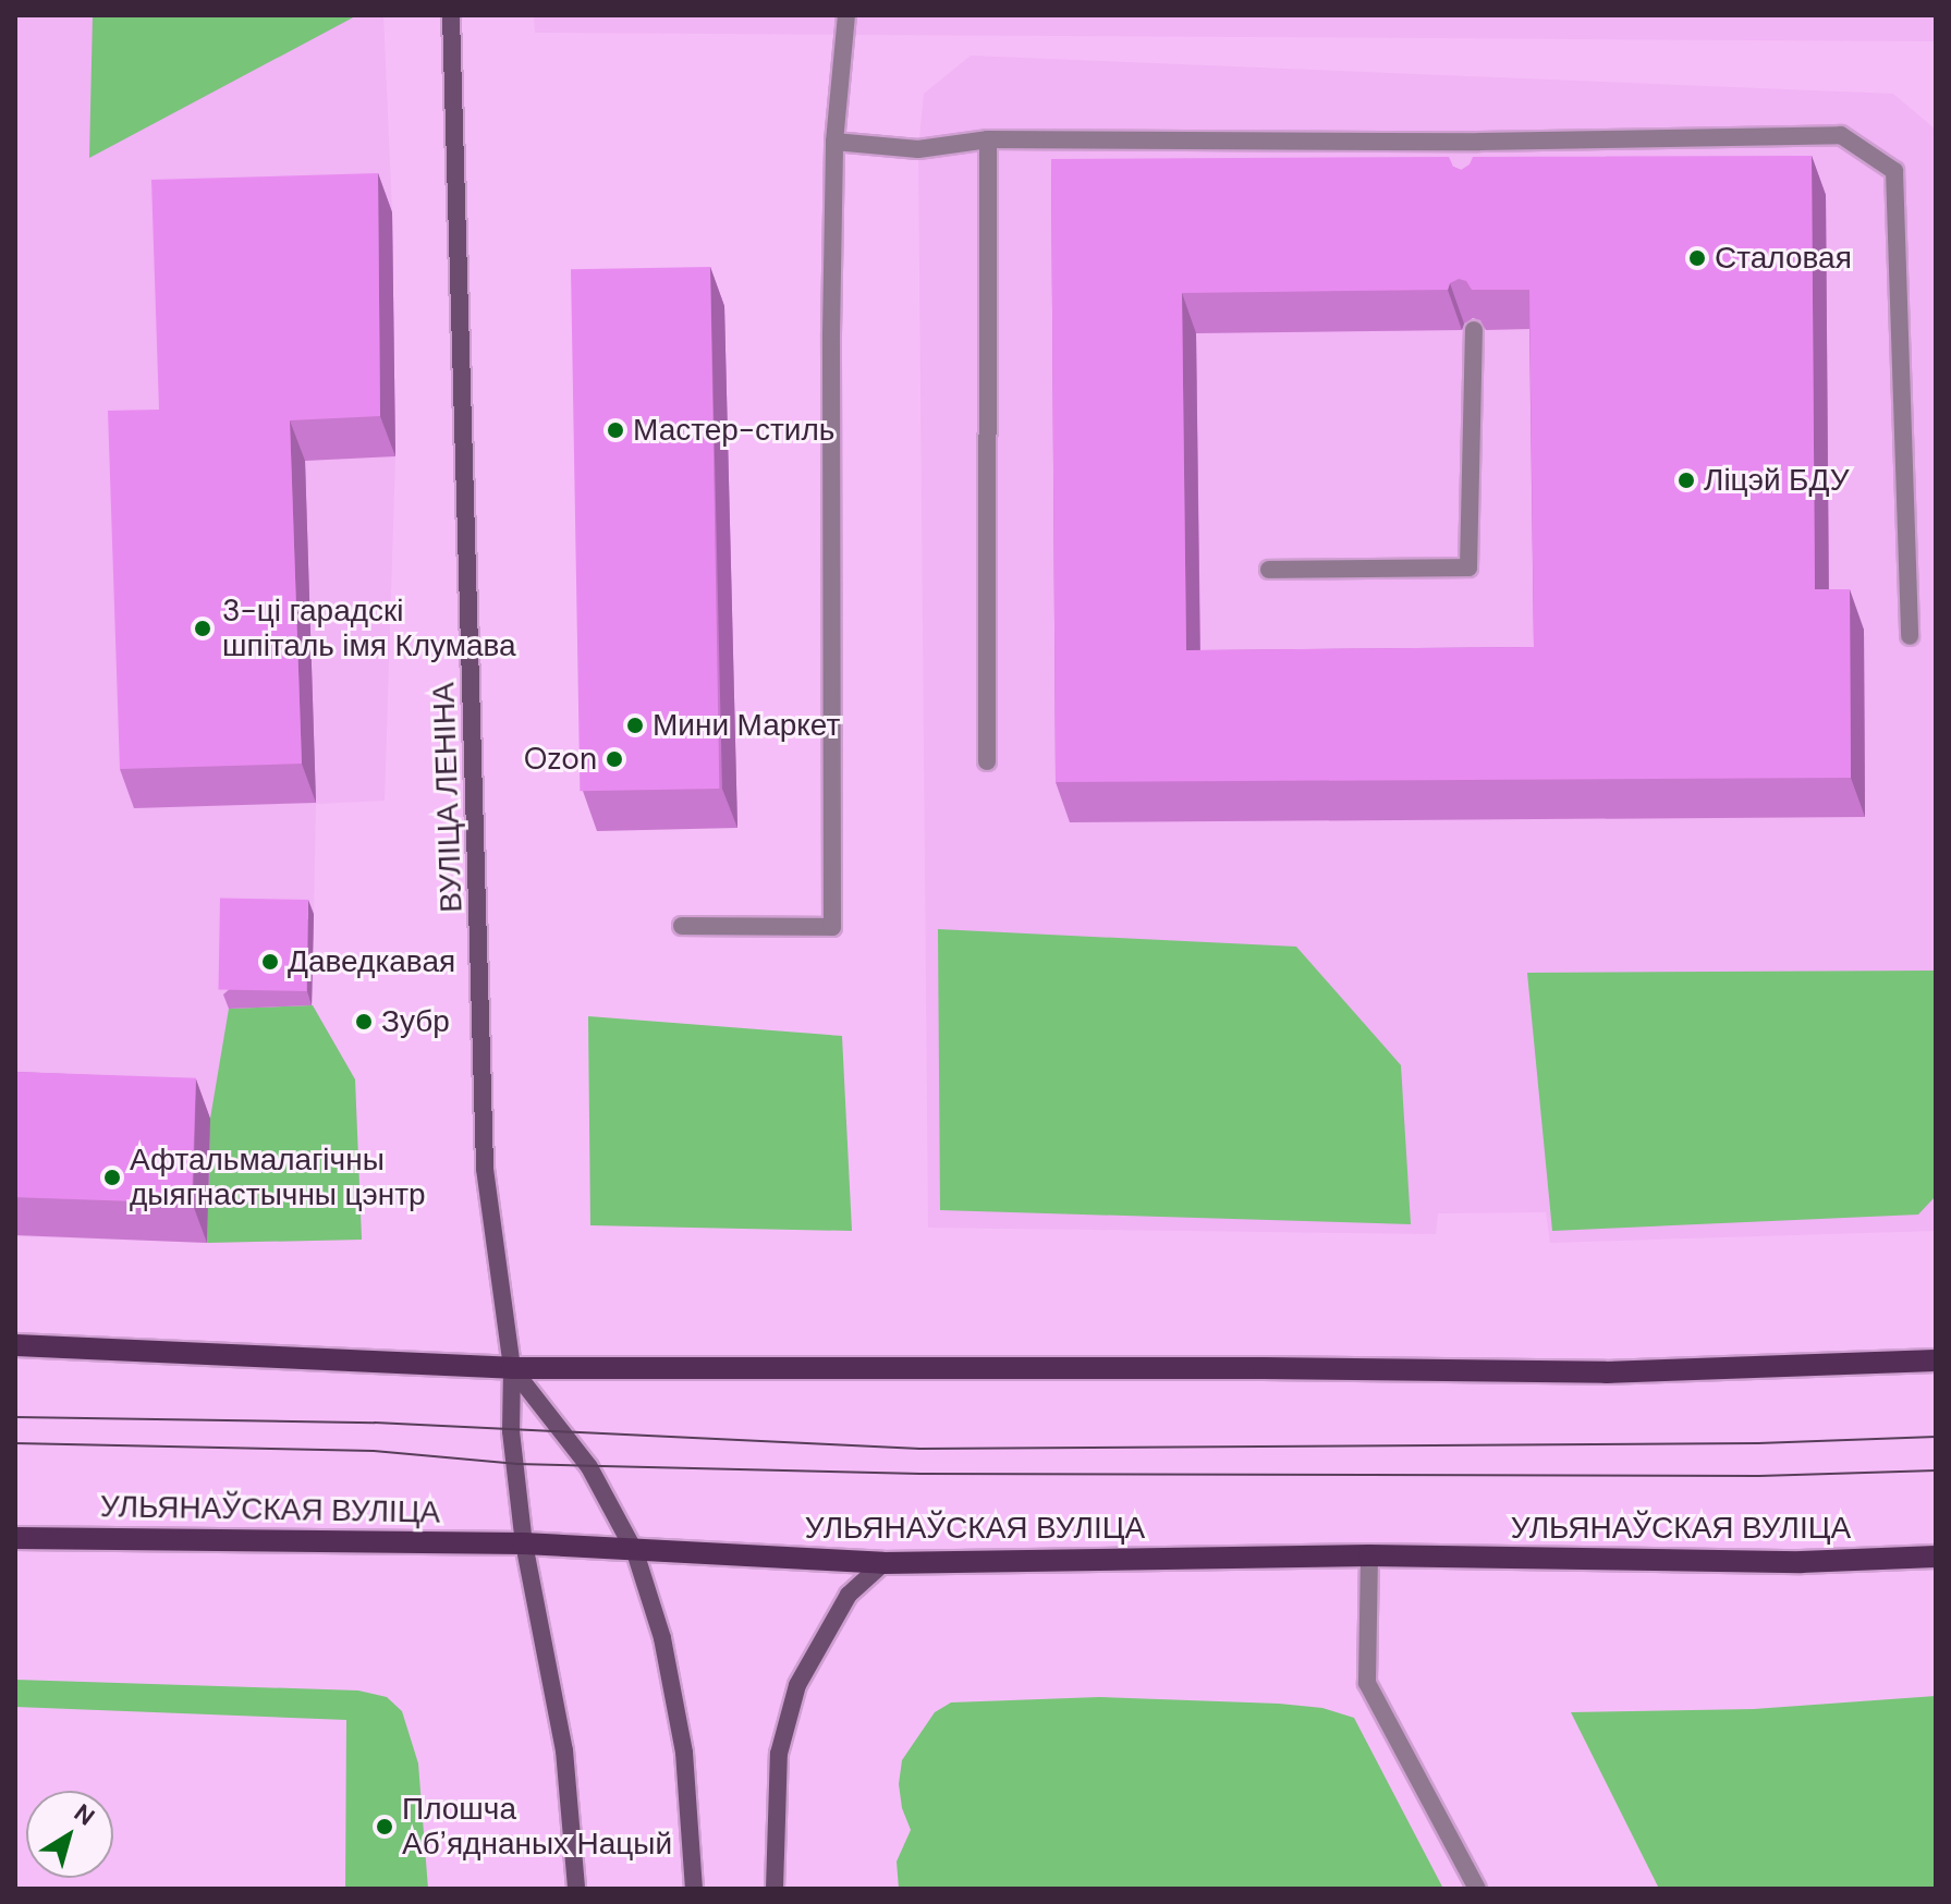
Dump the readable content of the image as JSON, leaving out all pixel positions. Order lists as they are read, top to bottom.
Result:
{
  "streets": {
    "main road": ["ВУЛІЦА ЛЕНІНА", "УЛЬЯНАЎСКАЯ ВУЛІЦА"]
  },
  "crossings": [
    ["ВУЛІЦА ЛЕНІНА", "УЛЬЯНАЎСКАЯ ВУЛІЦА"]
  ],
  "places": [
    "Сталовая",
    "Мастер-стиль",
    "Ліцэй БДУ",
    "3-ці гарадскі шпіталь імя Клумава",
    "Мини Маркет",
    "Ozon",
    "Даведкавая",
    "Зубр",
    "Афтальмалагічны дыягнастычны цэнтр",
    "Плошча Абʼяднаных Нацый"
  ],
  "north": "top right"
}
